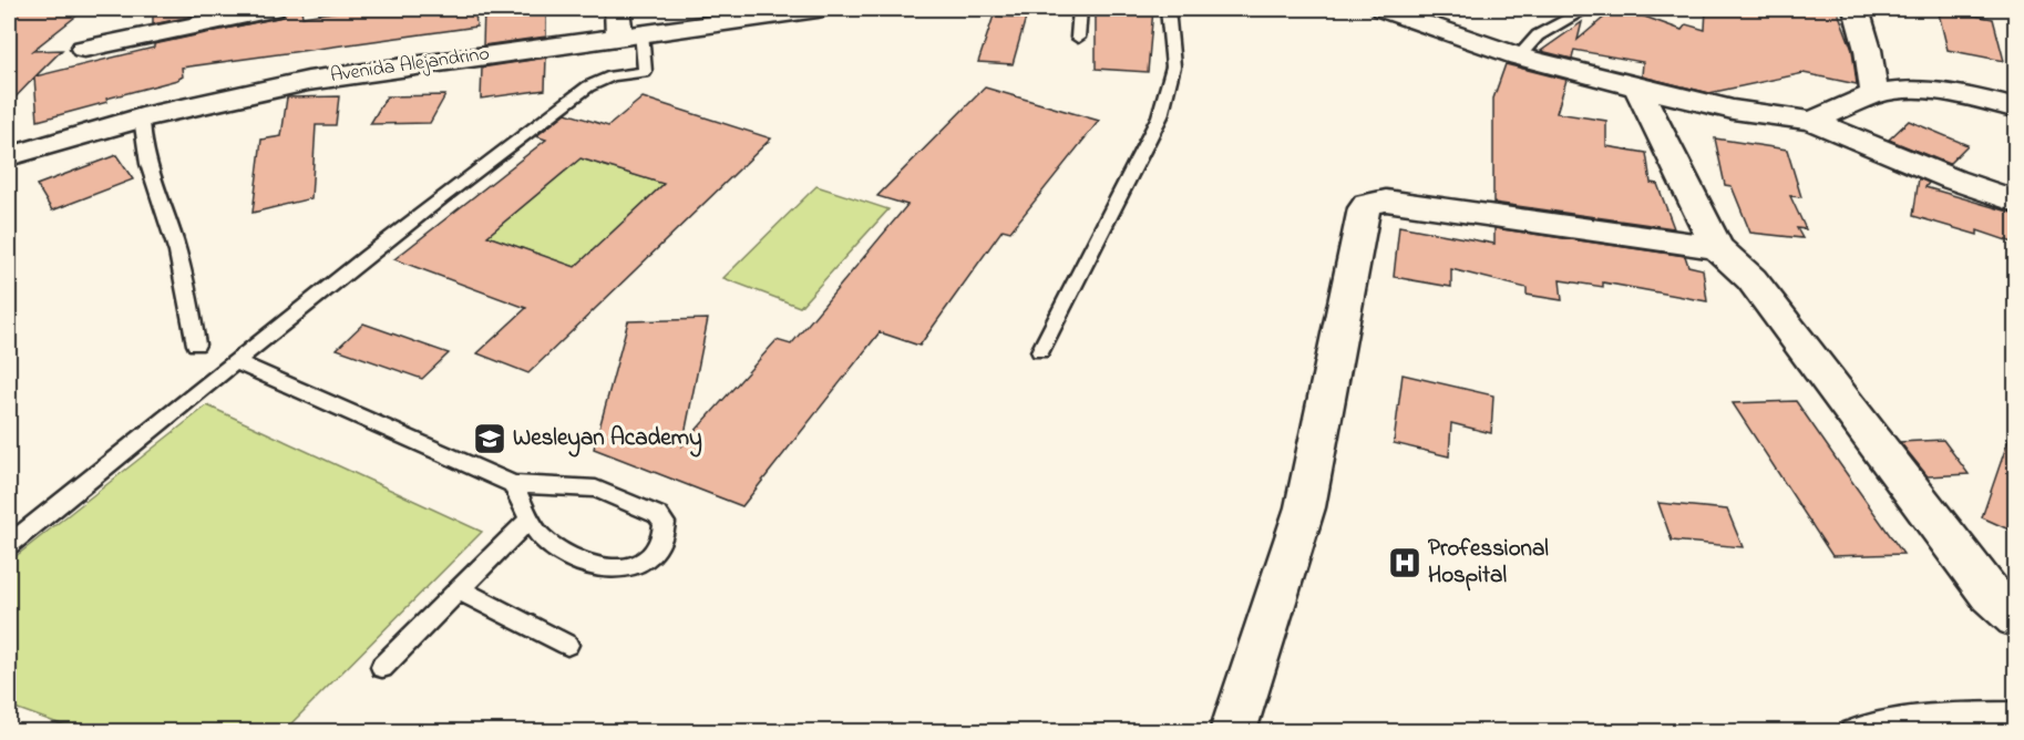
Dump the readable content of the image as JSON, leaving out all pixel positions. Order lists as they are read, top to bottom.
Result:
{
  "streets": {
    "street": ["Avenida Alejandrino"]
  },
  "places": {
    "school or university": ["Wesleyan Academy"],
    "hospital": ["Professional Hospital"]
  }
}
